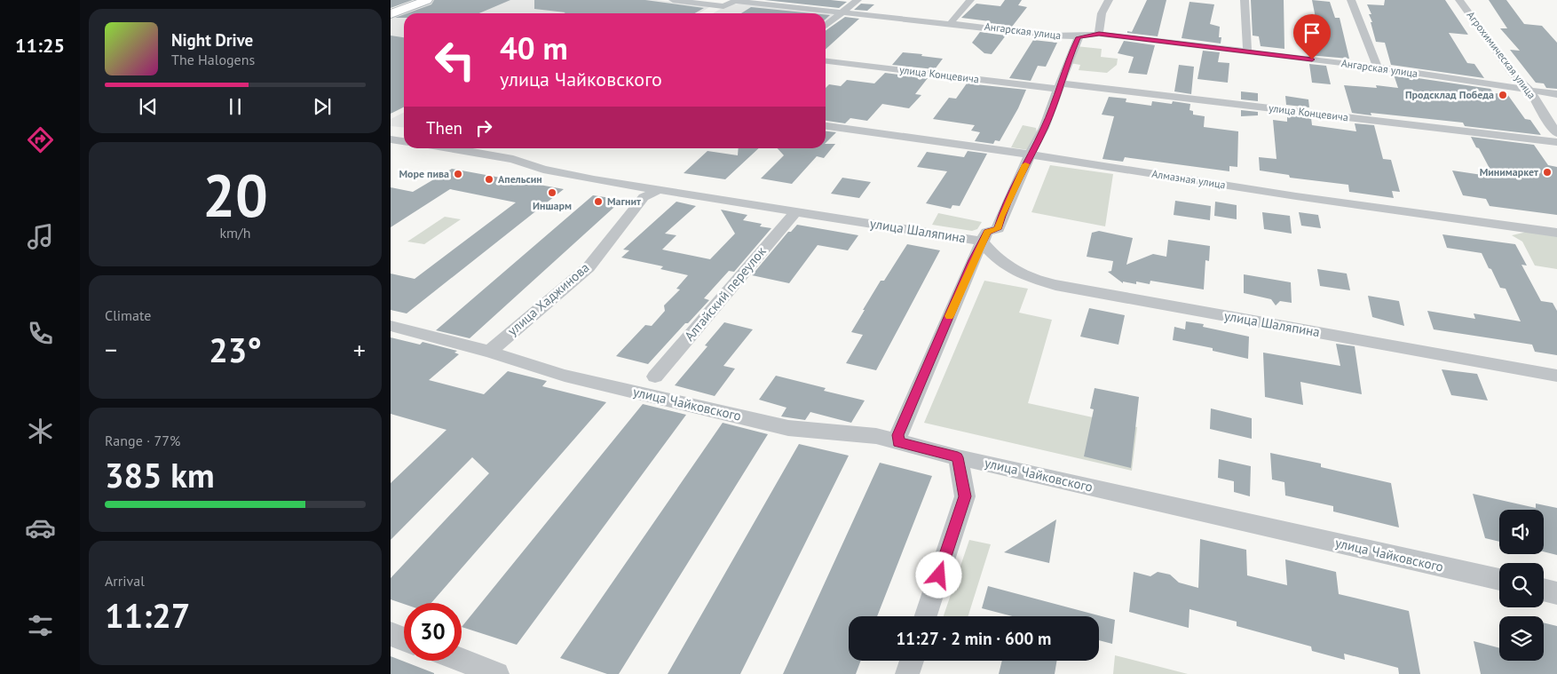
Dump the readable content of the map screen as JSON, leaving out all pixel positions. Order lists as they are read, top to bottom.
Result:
{
  "streets": {
    "street": [
      "Ангарская улица",
      "Агрохимическая улица",
      "улица Концевича",
      "Алмазная улица",
      "улица Шаляпина",
      "Алтайский переулок",
      "улица Хаджинова",
      "улица Чайковского"
    ]
  },
  "crossings": [
    ["Ангарская улица", "Агрохимическая улица"],
    ["улица Шаляпина", "Алтайский переулок"],
    ["улица Шаляпина", "улица Хаджинова"],
    ["улица Хаджинова", "улица Чайковского"]
  ],
  "places": [
    "Продсклад Победа",
    "Минимаркет",
    "Море пива",
    "Апельсин",
    "Иншарм",
    "Магнит"
  ],
  "page": {
    "tabs": "11:25",
    "turn": ["40 m", "улица Чайковского"],
    "song": ["Night Drive", "The Halogens"],
    "then": "Then",
    "tile": [
      ["20", "km/h"],
      "Climate",
      ["Range · 77%", "385 km"],
      ["Arrival", "11:27"]
    ],
    "heat": ["−", "23°", "+"],
    "limit": "30",
    "trip": "11:27 · 2 min · 600 m"
  }
}
